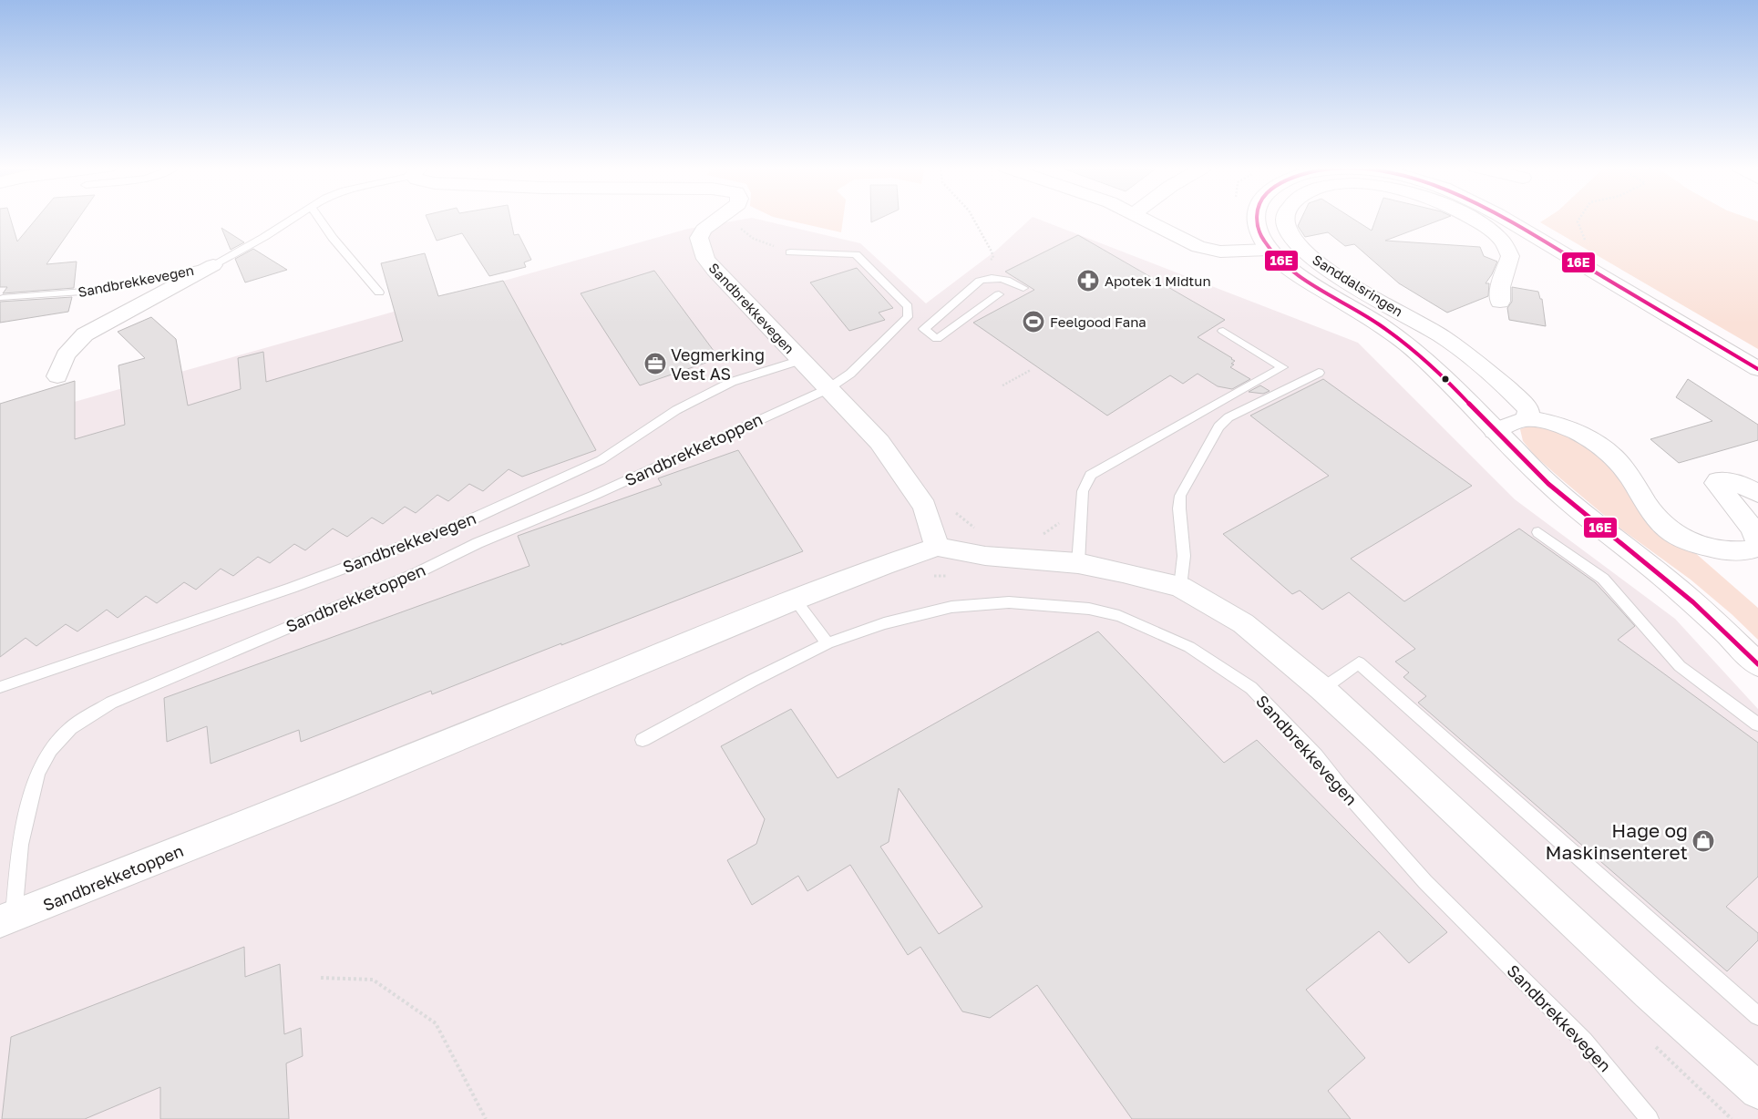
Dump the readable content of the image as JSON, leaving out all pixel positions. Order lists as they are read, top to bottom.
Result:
{
  "streets": {
    "street": ["Sandbrekkevegen", "Sanddalsringen", "Sandbrekketoppen"]
  },
  "crossings": [
    ["Sandbrekkevegen", "Sandbrekketoppen"]
  ],
  "places": {
    "pharmacy": ["Apotek 1 Midtun"],
    "sports": ["Feelgood Fana"],
    "office": ["Vegmerking Vest AS"],
    "shop": ["Hage og Maskinsenteret"]
  },
  "lines": ["transit line 16E"]
}
